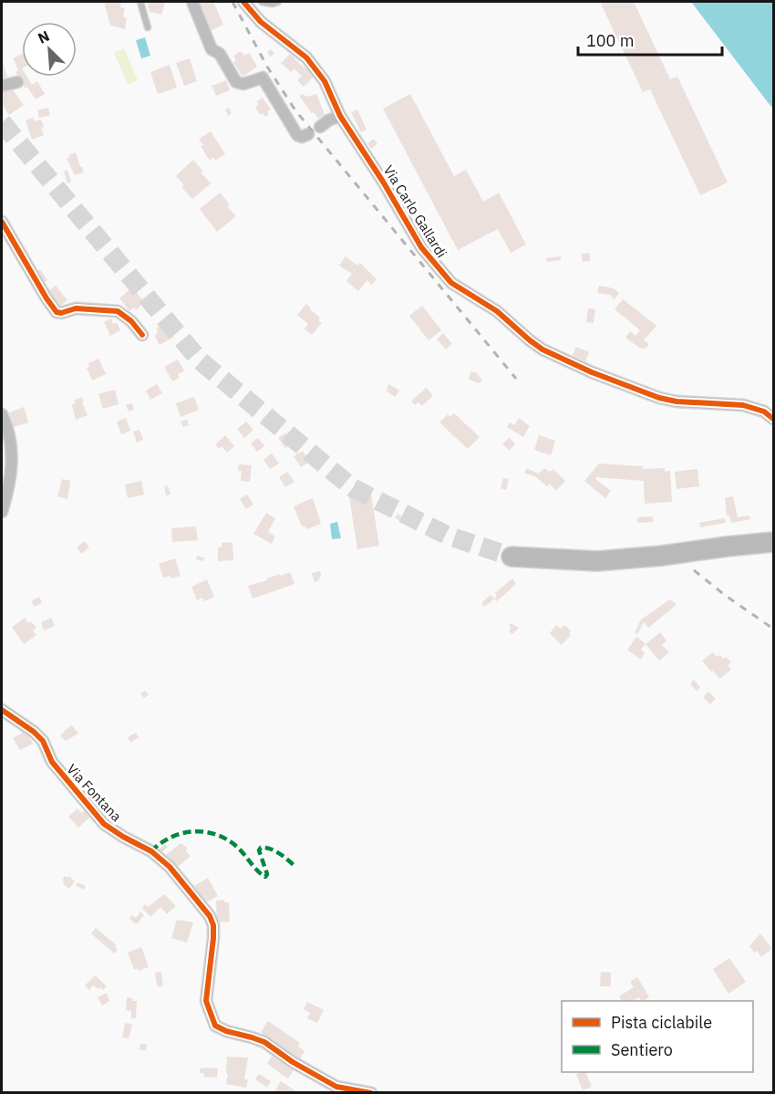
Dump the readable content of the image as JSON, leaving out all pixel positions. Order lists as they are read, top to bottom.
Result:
{
  "streets": {
    "street": ["Via Carlo Gallardi", "Via Fontana"]
  },
  "legend": ["Pista ciclabile", "Sentiero"],
  "scale_bar": "100 m",
  "north": "top left"
}
